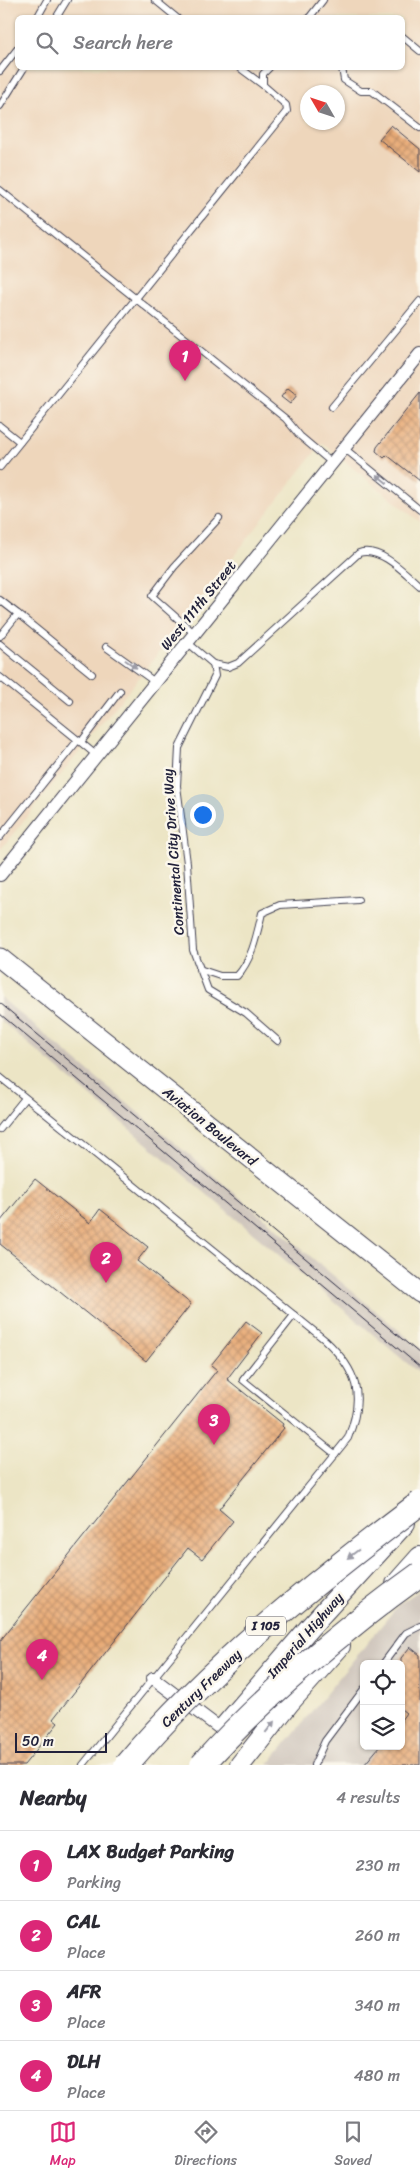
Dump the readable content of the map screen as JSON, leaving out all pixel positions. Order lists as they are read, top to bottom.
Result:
{
  "streets": {
    "highway": ["I 105", "Century Freeway"],
    "main road": ["Aviation Boulevard", "Imperial Highway"],
    "street": ["West 111th Street"],
    "lane": ["Continental City Drive Way"]
  },
  "crossings": [
    ["Imperial Highway", "Century Freeway"]
  ],
  "scale_bar": "50 m",
  "north": "top left",
  "page": {
    "search": "Search here",
    "pins": [
      "1",
      "2",
      "3",
      "4"
    ],
    "scale": "50 m",
    "heading": ["Nearby", "4 results"],
    "list": [
      {
        "mark": "1",
        "name": "LAX Budget Parking",
        "note": "Parking",
        "value": "230 m"
      },
      {
        "mark": "2",
        "name": "CAL",
        "note": "Place",
        "value": "260 m"
      },
      {
        "mark": "3",
        "name": "AFR",
        "note": "Place",
        "value": "340 m"
      },
      {
        "mark": "4",
        "name": "DLH",
        "note": "Place",
        "value": "480 m"
      }
    ],
    "nav": ["Map", "Directions", "Saved"]
  }
}
